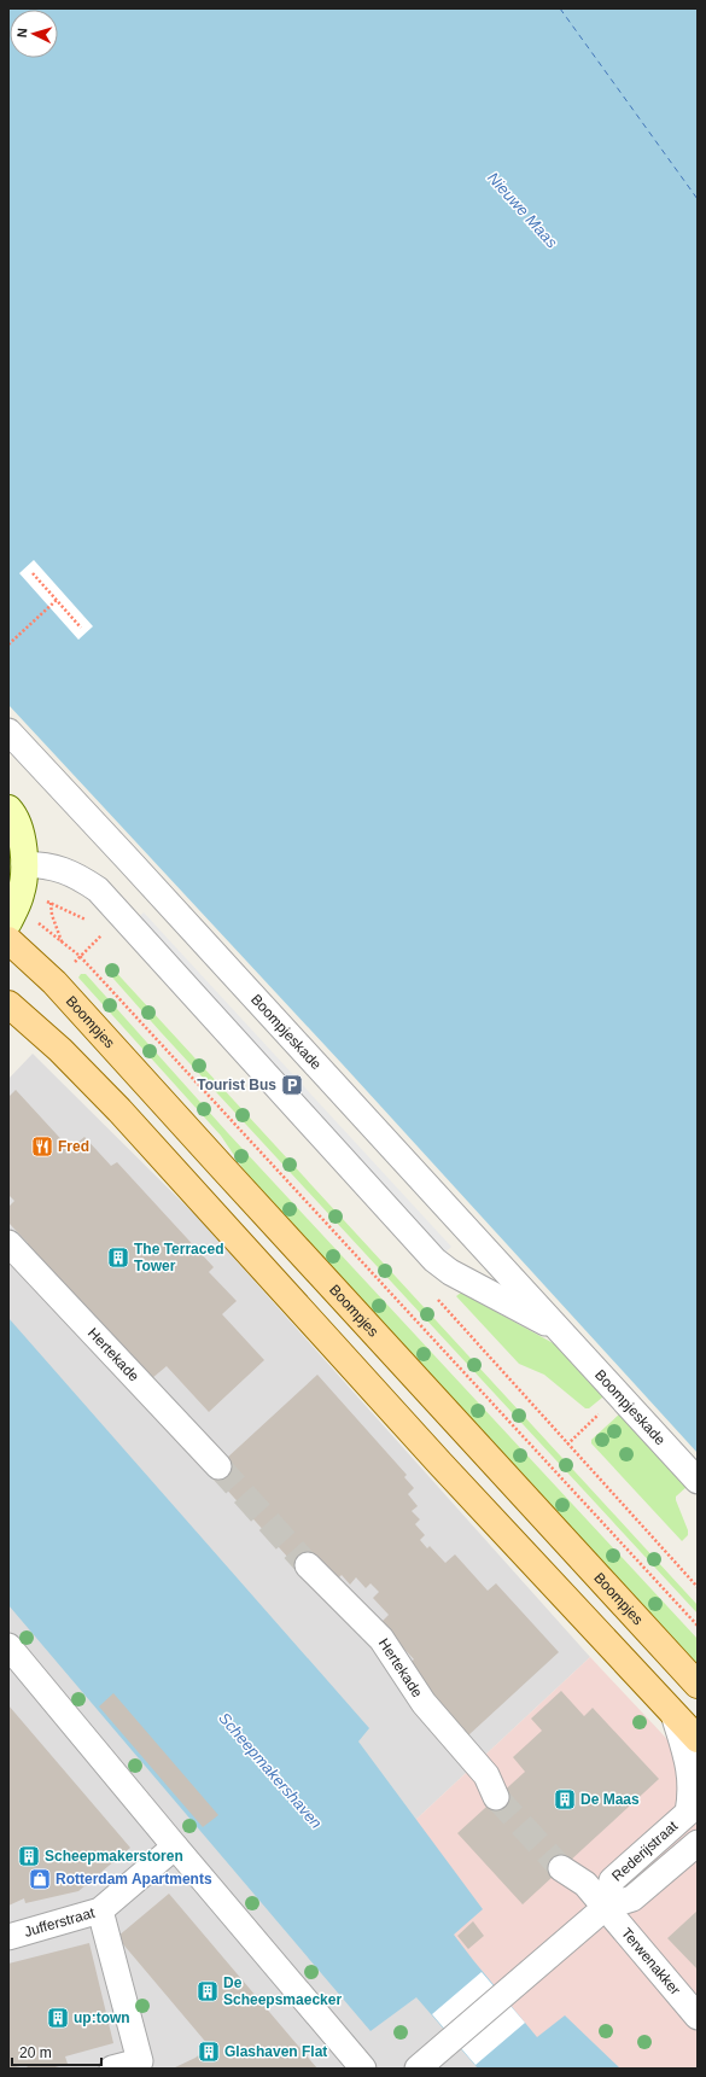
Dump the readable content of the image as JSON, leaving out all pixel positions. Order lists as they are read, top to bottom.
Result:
{
  "streets": {
    "main road": ["Boompjes"],
    "street": [
      "Boompjeskade",
      "Hertekade",
      "Rederijstraat",
      "Jufferstraat",
      "Terwenakker"
    ]
  },
  "crossings": [
    ["Rederijstraat", "Terwenakker"]
  ],
  "water": ["Nieuwe Maas", "Scheepmakershaven"],
  "places": {
    "parking": ["Tourist Bus"],
    "restaurant": ["Fred"],
    "building": [
      "The Terraced Tower",
      "De Maas",
      "Scheepmakerstoren",
      "De Scheepsmaecker",
      "up:town",
      "Glashaven Flat"
    ],
    "shop": ["Rotterdam Apartments"]
  },
  "scale_bar": "20 m",
  "north": "left"
}
